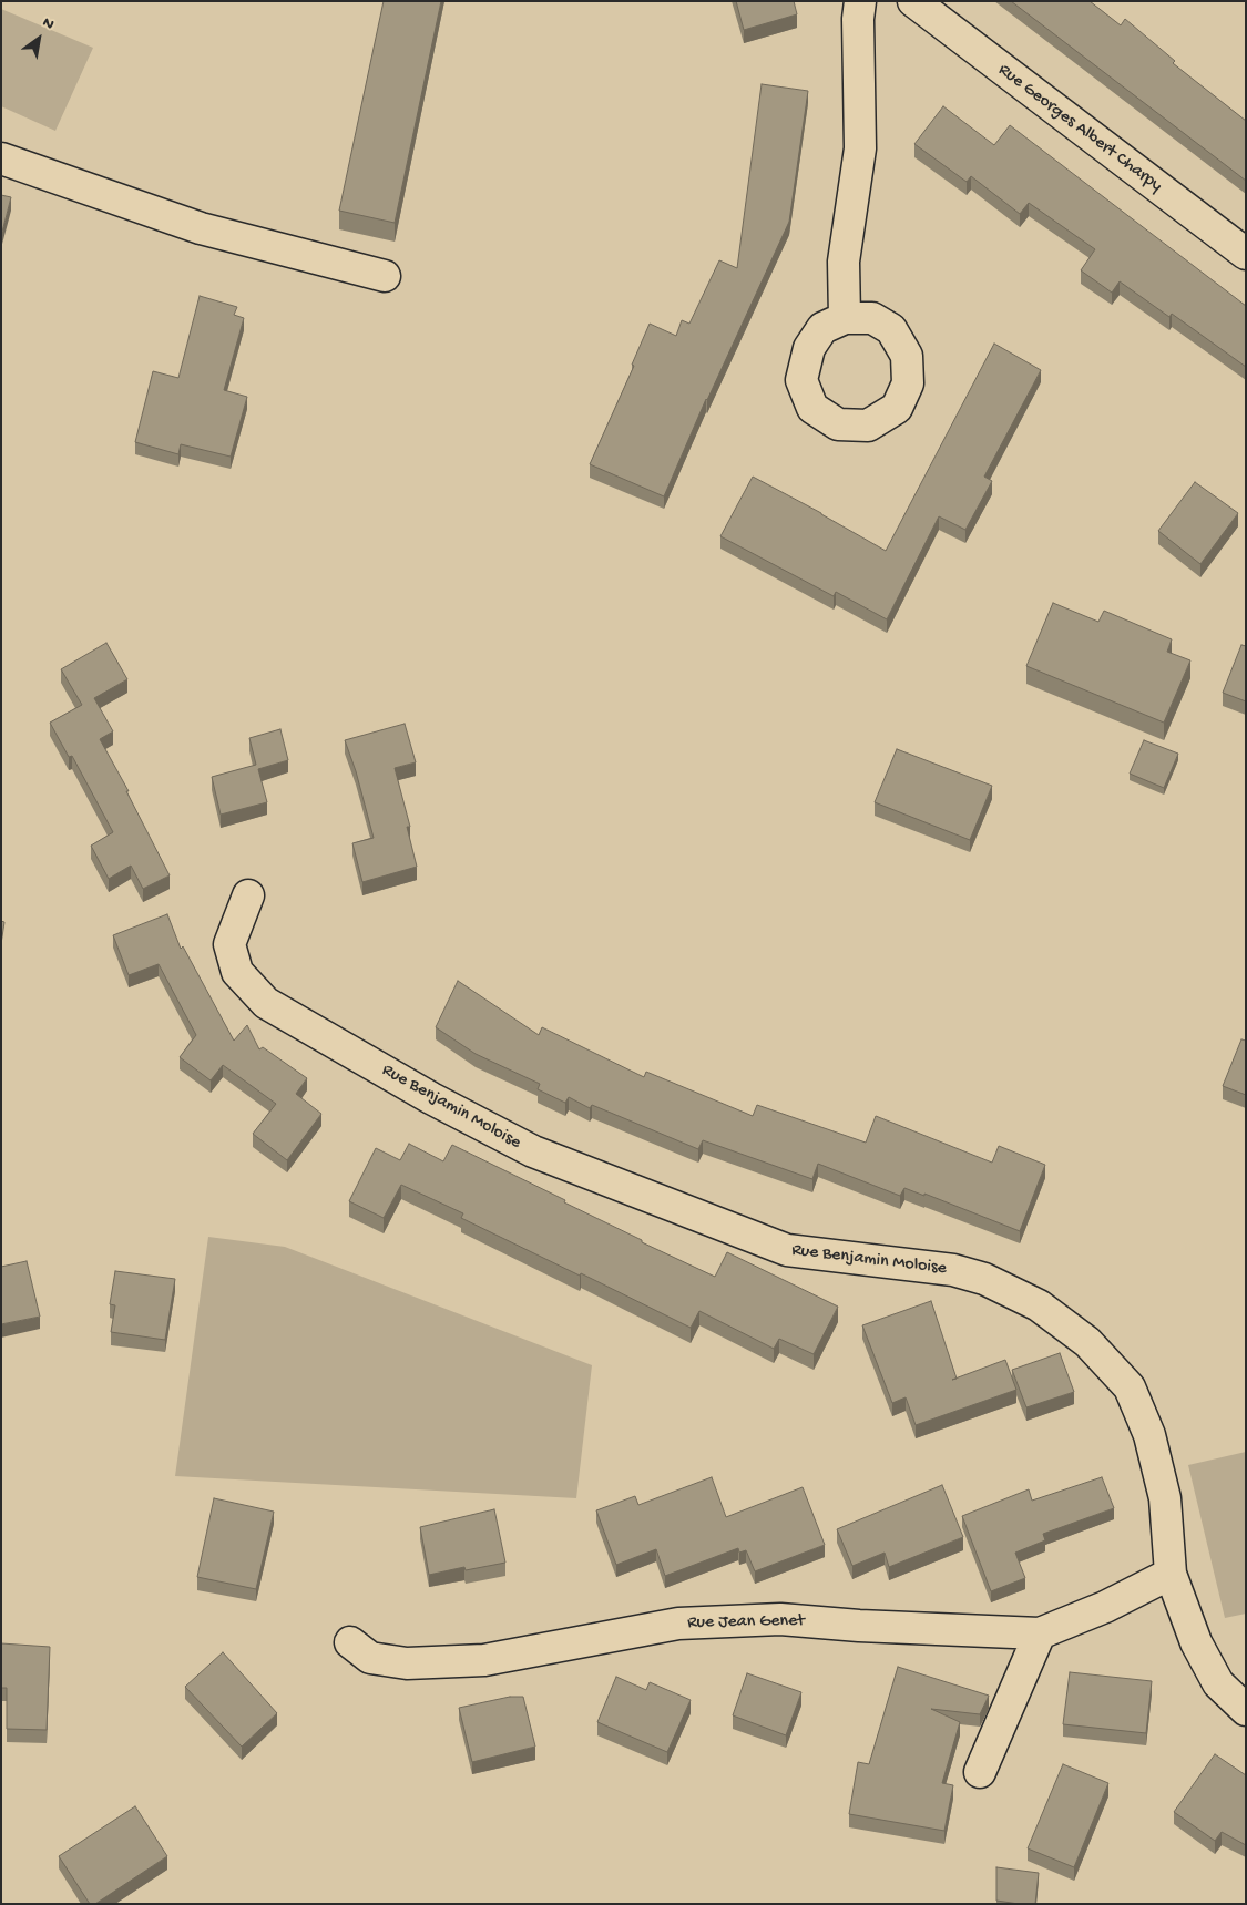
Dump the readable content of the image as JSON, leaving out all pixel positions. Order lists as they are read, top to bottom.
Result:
{
  "streets": {
    "street": ["Rue Georges Albert Charpy", "Rue Benjamin Moloise", "Rue Jean Genet"]
  },
  "crossings": [
    ["Rue Benjamin Moloise", "Rue Jean Genet"]
  ],
  "north": "top right"
}
